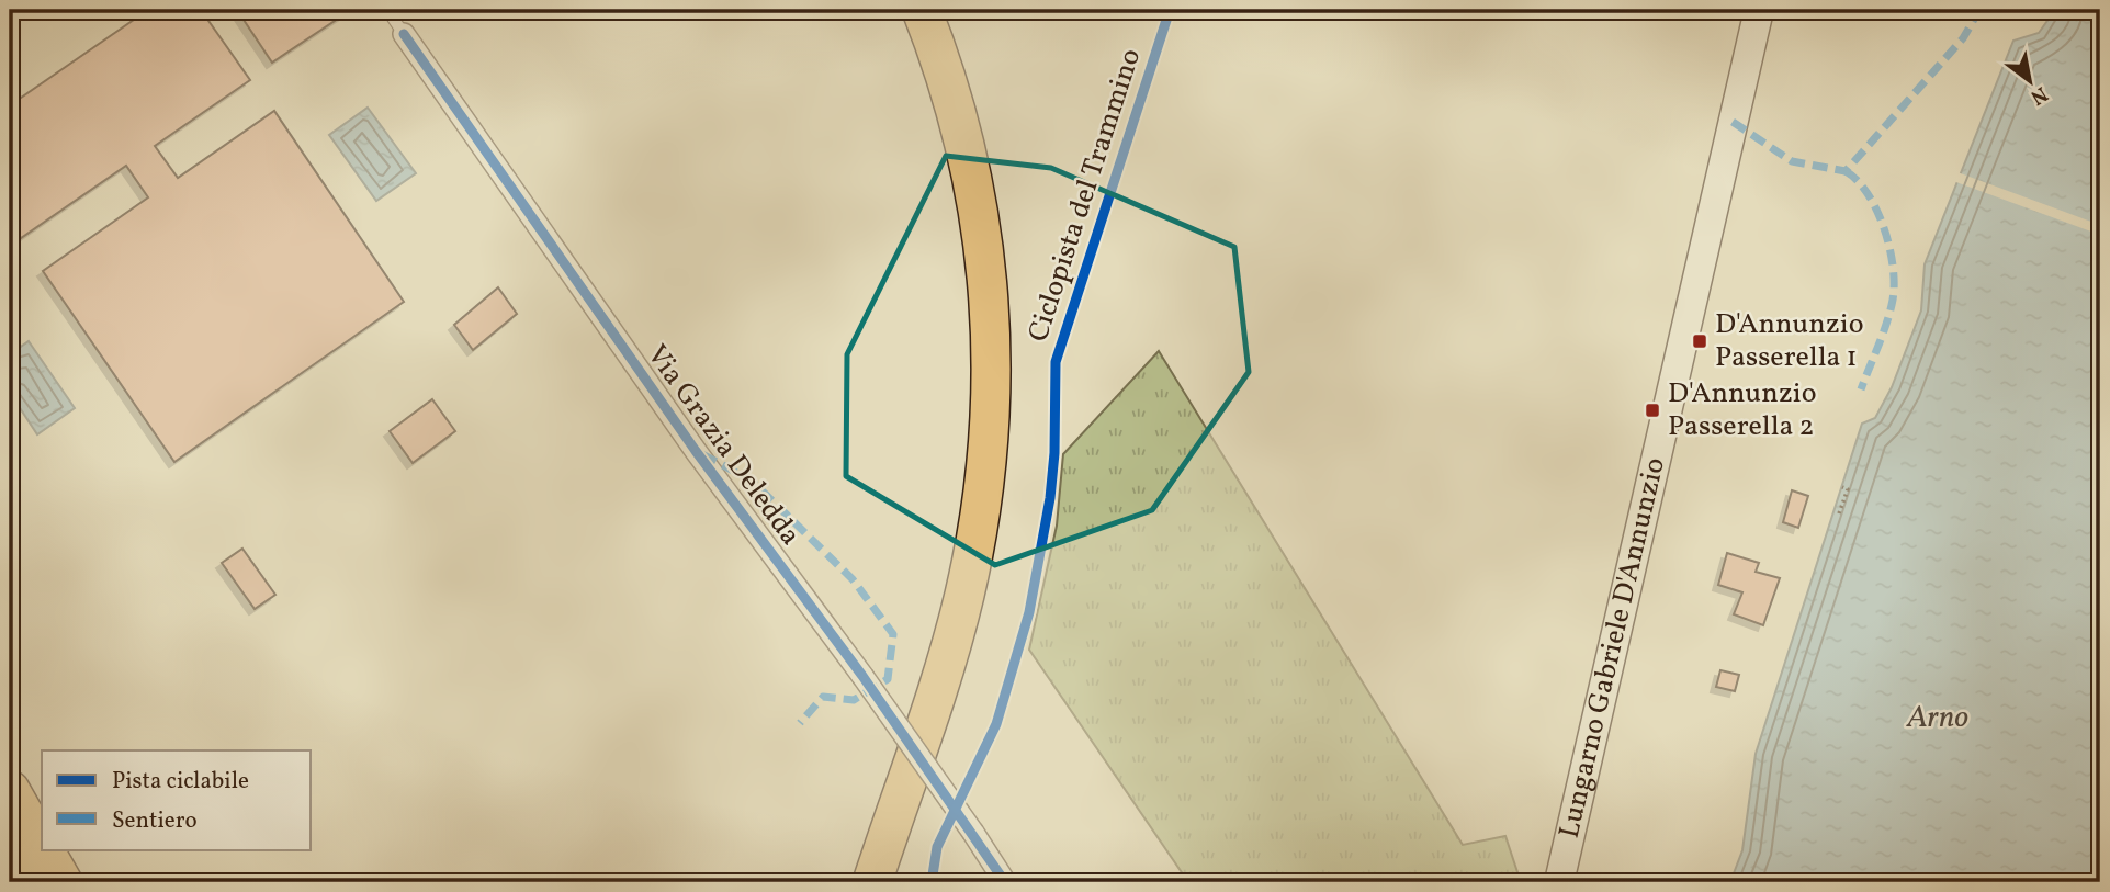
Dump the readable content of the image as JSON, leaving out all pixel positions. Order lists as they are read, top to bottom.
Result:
{
  "streets": {
    "main road": ["Lungarno Gabriele D'Annunzio"],
    "street": ["Via Grazia Deledda"],
    "cycle path": ["Ciclopista del Trammino"]
  },
  "water": ["Arno"],
  "places": {
    "transit": ["D'Annunzio Passerella 1", "D'Annunzio Passerella 2"]
  },
  "legend": ["Pista ciclabile", "Sentiero"],
  "north": "bottom right"
}
